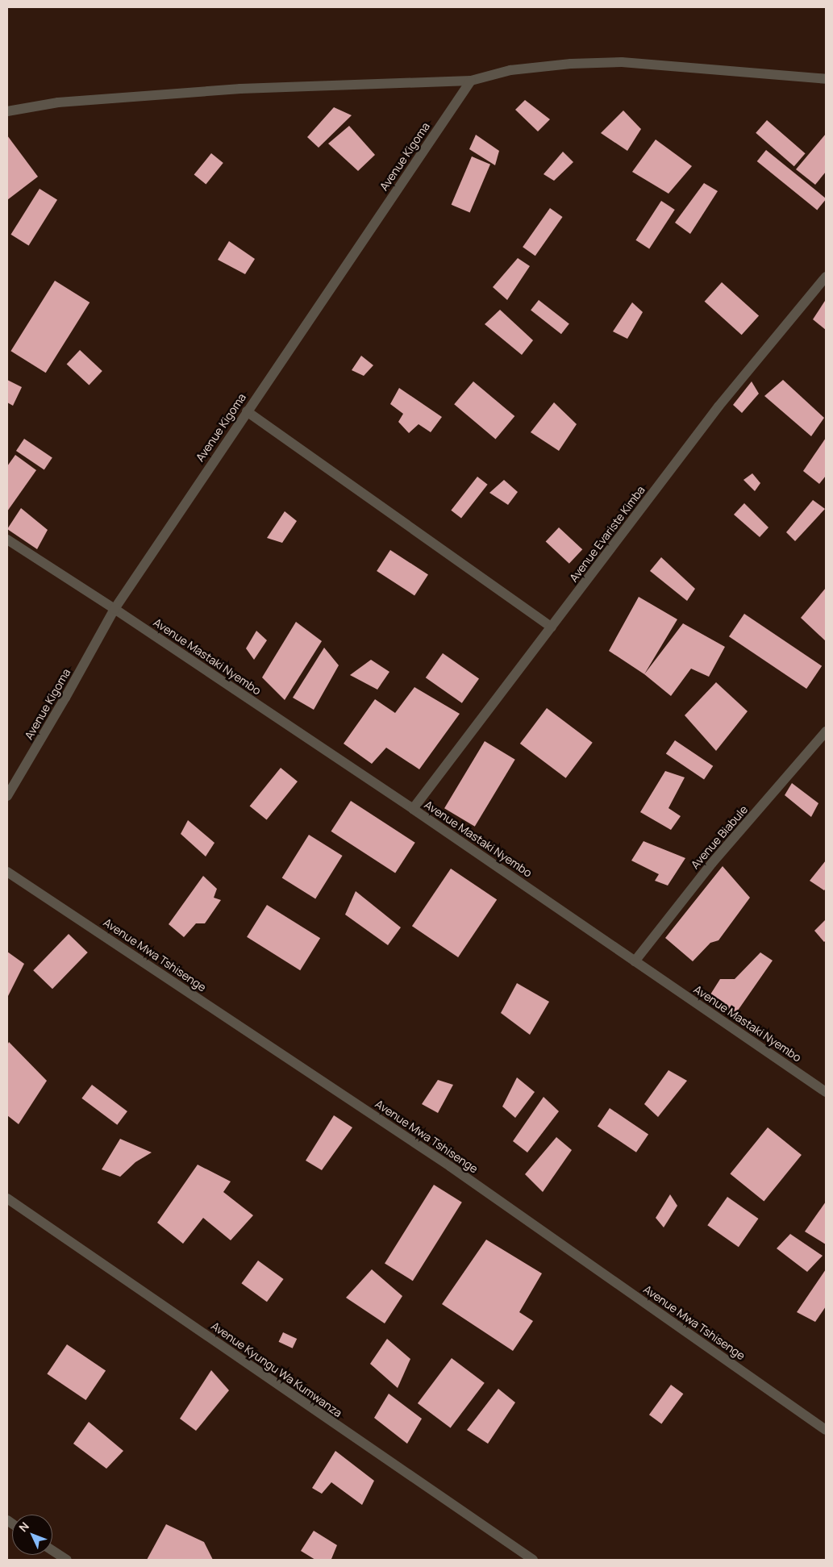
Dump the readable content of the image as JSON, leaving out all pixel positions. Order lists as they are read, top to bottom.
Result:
{
  "streets": {
    "street": [
      "Avenue Kigoma",
      "Avenue Evariste Kimba",
      "Avenue Mastaki Nyembo",
      "Avenue Biabule",
      "Avenue Mwa Tshisenge",
      "Avenue Kyungu Wa Kumwanza"
    ]
  },
  "crossings": [
    ["Avenue Kigoma", "Avenue Mastaki Nyembo"],
    ["Avenue Evariste Kimba", "Avenue Mastaki Nyembo"],
    ["Avenue Mastaki Nyembo", "Avenue Biabule"]
  ],
  "north": "top left"
}
